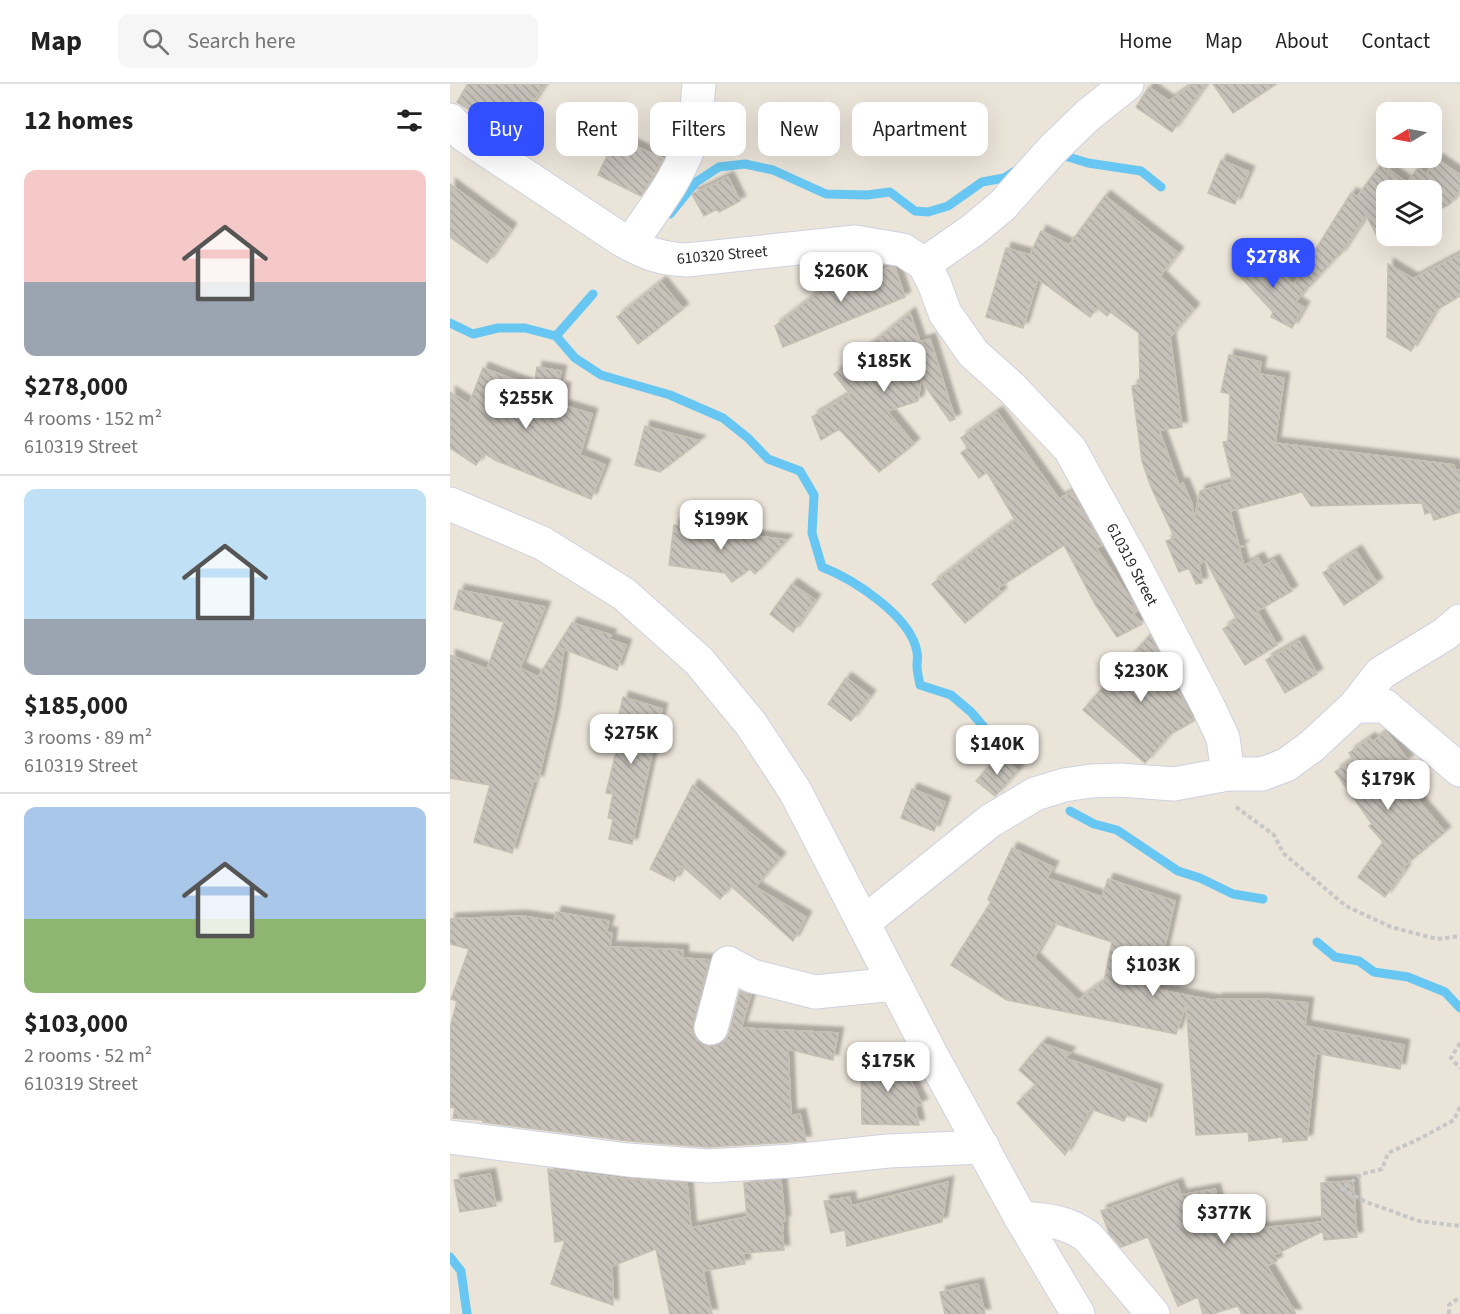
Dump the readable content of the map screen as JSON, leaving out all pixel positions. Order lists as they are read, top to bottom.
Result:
{
  "streets": {
    "street": ["610320 Street", "610319 Street"]
  },
  "crossings": [
    ["610320 Street", "610319 Street"]
  ],
  "north": "left",
  "page": {
    "header": "Map",
    "search": "Search here",
    "nav": [
      "Home",
      "Map",
      "About",
      "Contact"
    ],
    "heading": "12 homes",
    "chip": [
      "Buy",
      "Rent",
      "Filters",
      "New",
      "Apartment"
    ],
    "list": [
      {
        "name": "$278,000",
        "note": "4 rooms · 152 m² · 610319 Street"
      },
      {
        "name": "$185,000",
        "note": "3 rooms · 89 m² · 610319 Street"
      },
      {
        "name": "$103,000",
        "note": "2 rooms · 52 m² · 610319 Street"
      }
    ],
    "price": [
      "$278K",
      "$260K",
      "$185K",
      "$255K",
      "$199K",
      "$230K",
      "$275K",
      "$140K",
      "$179K",
      "$103K",
      "$175K",
      "$377K"
    ]
  }
}
